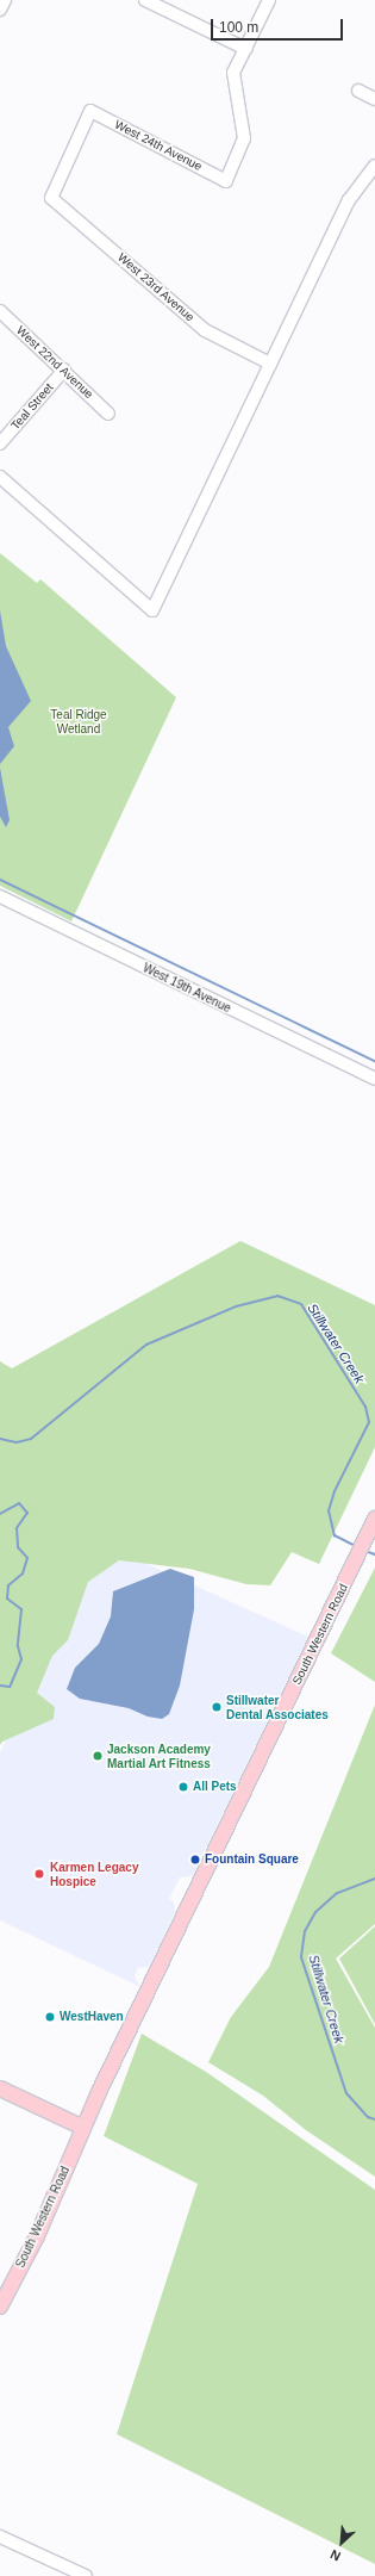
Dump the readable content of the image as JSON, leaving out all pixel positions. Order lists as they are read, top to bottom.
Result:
{
  "streets": {
    "main road": ["South Western Road"],
    "street": [
      "West 24th Avenue",
      "West 23rd Avenue",
      "West 22nd Avenue",
      "Teal Street",
      "West 19th Avenue"
    ]
  },
  "crossings": [
    ["West 24th Avenue", "West 23rd Avenue"],
    ["West 22nd Avenue", "Teal Street"]
  ],
  "water": ["Stillwater Creek"],
  "parks": ["Teal Ridge Wetland"],
  "places": [
    "Stillwater Dental Associates",
    "Jackson Academy Martial Art Fitness",
    "All Pets",
    "Fountain Square",
    "Karmen Legacy Hospice",
    "WestHaven"
  ],
  "scale_bar": "100 m",
  "north": "bottom left"
}
